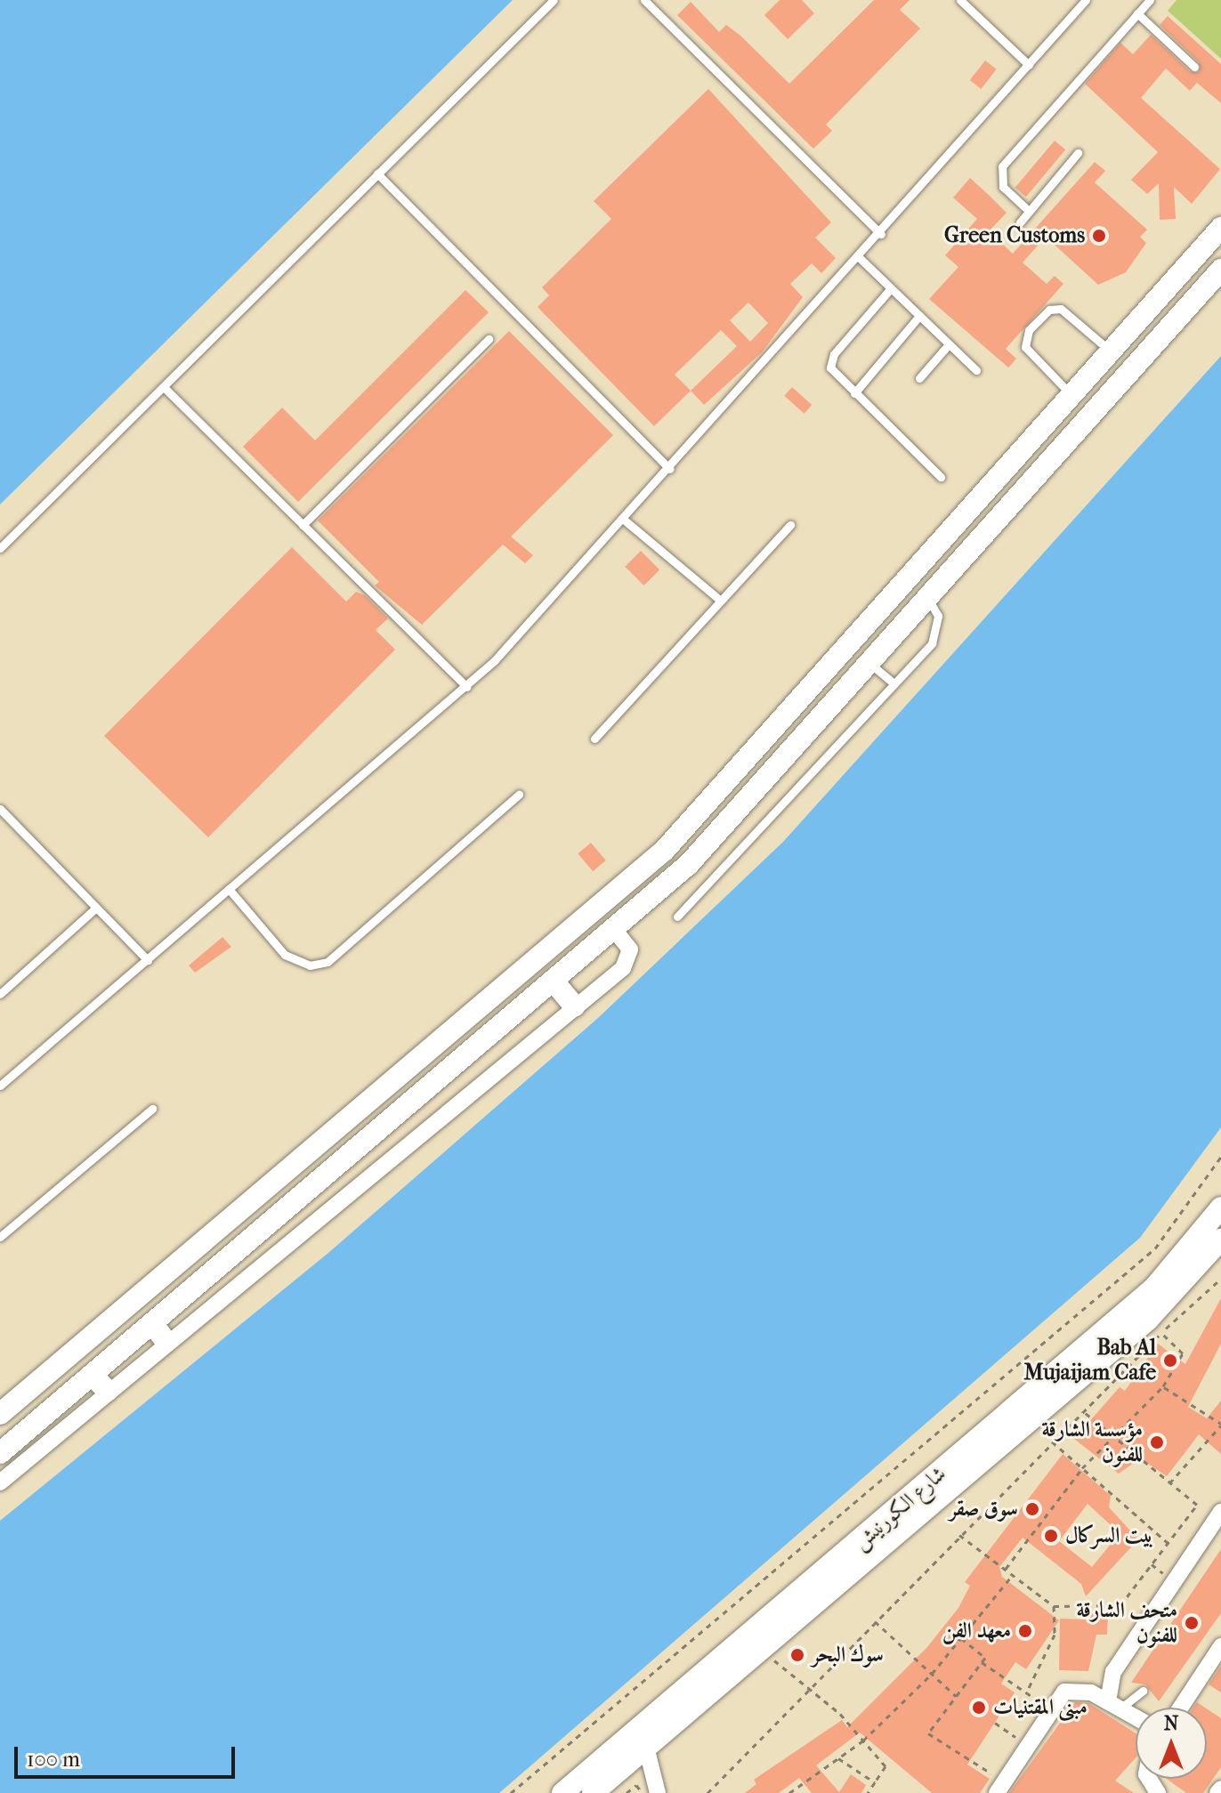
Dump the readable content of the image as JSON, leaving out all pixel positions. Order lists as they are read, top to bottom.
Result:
{
  "streets": {
    "street": ["شارع الكورنيش"]
  },
  "places": [
    "Green Customs",
    "Bab Al Mujaijam Cafe",
    "مؤسسة الشارقة للفنون",
    "سوق صقر",
    "بيت السركال",
    "متحف الشارقة للفنون",
    "معهد الفن",
    "سوك البحر",
    "مبنى المقتنيات"
  ],
  "scale_bar": "100 m",
  "north": "top"
}
